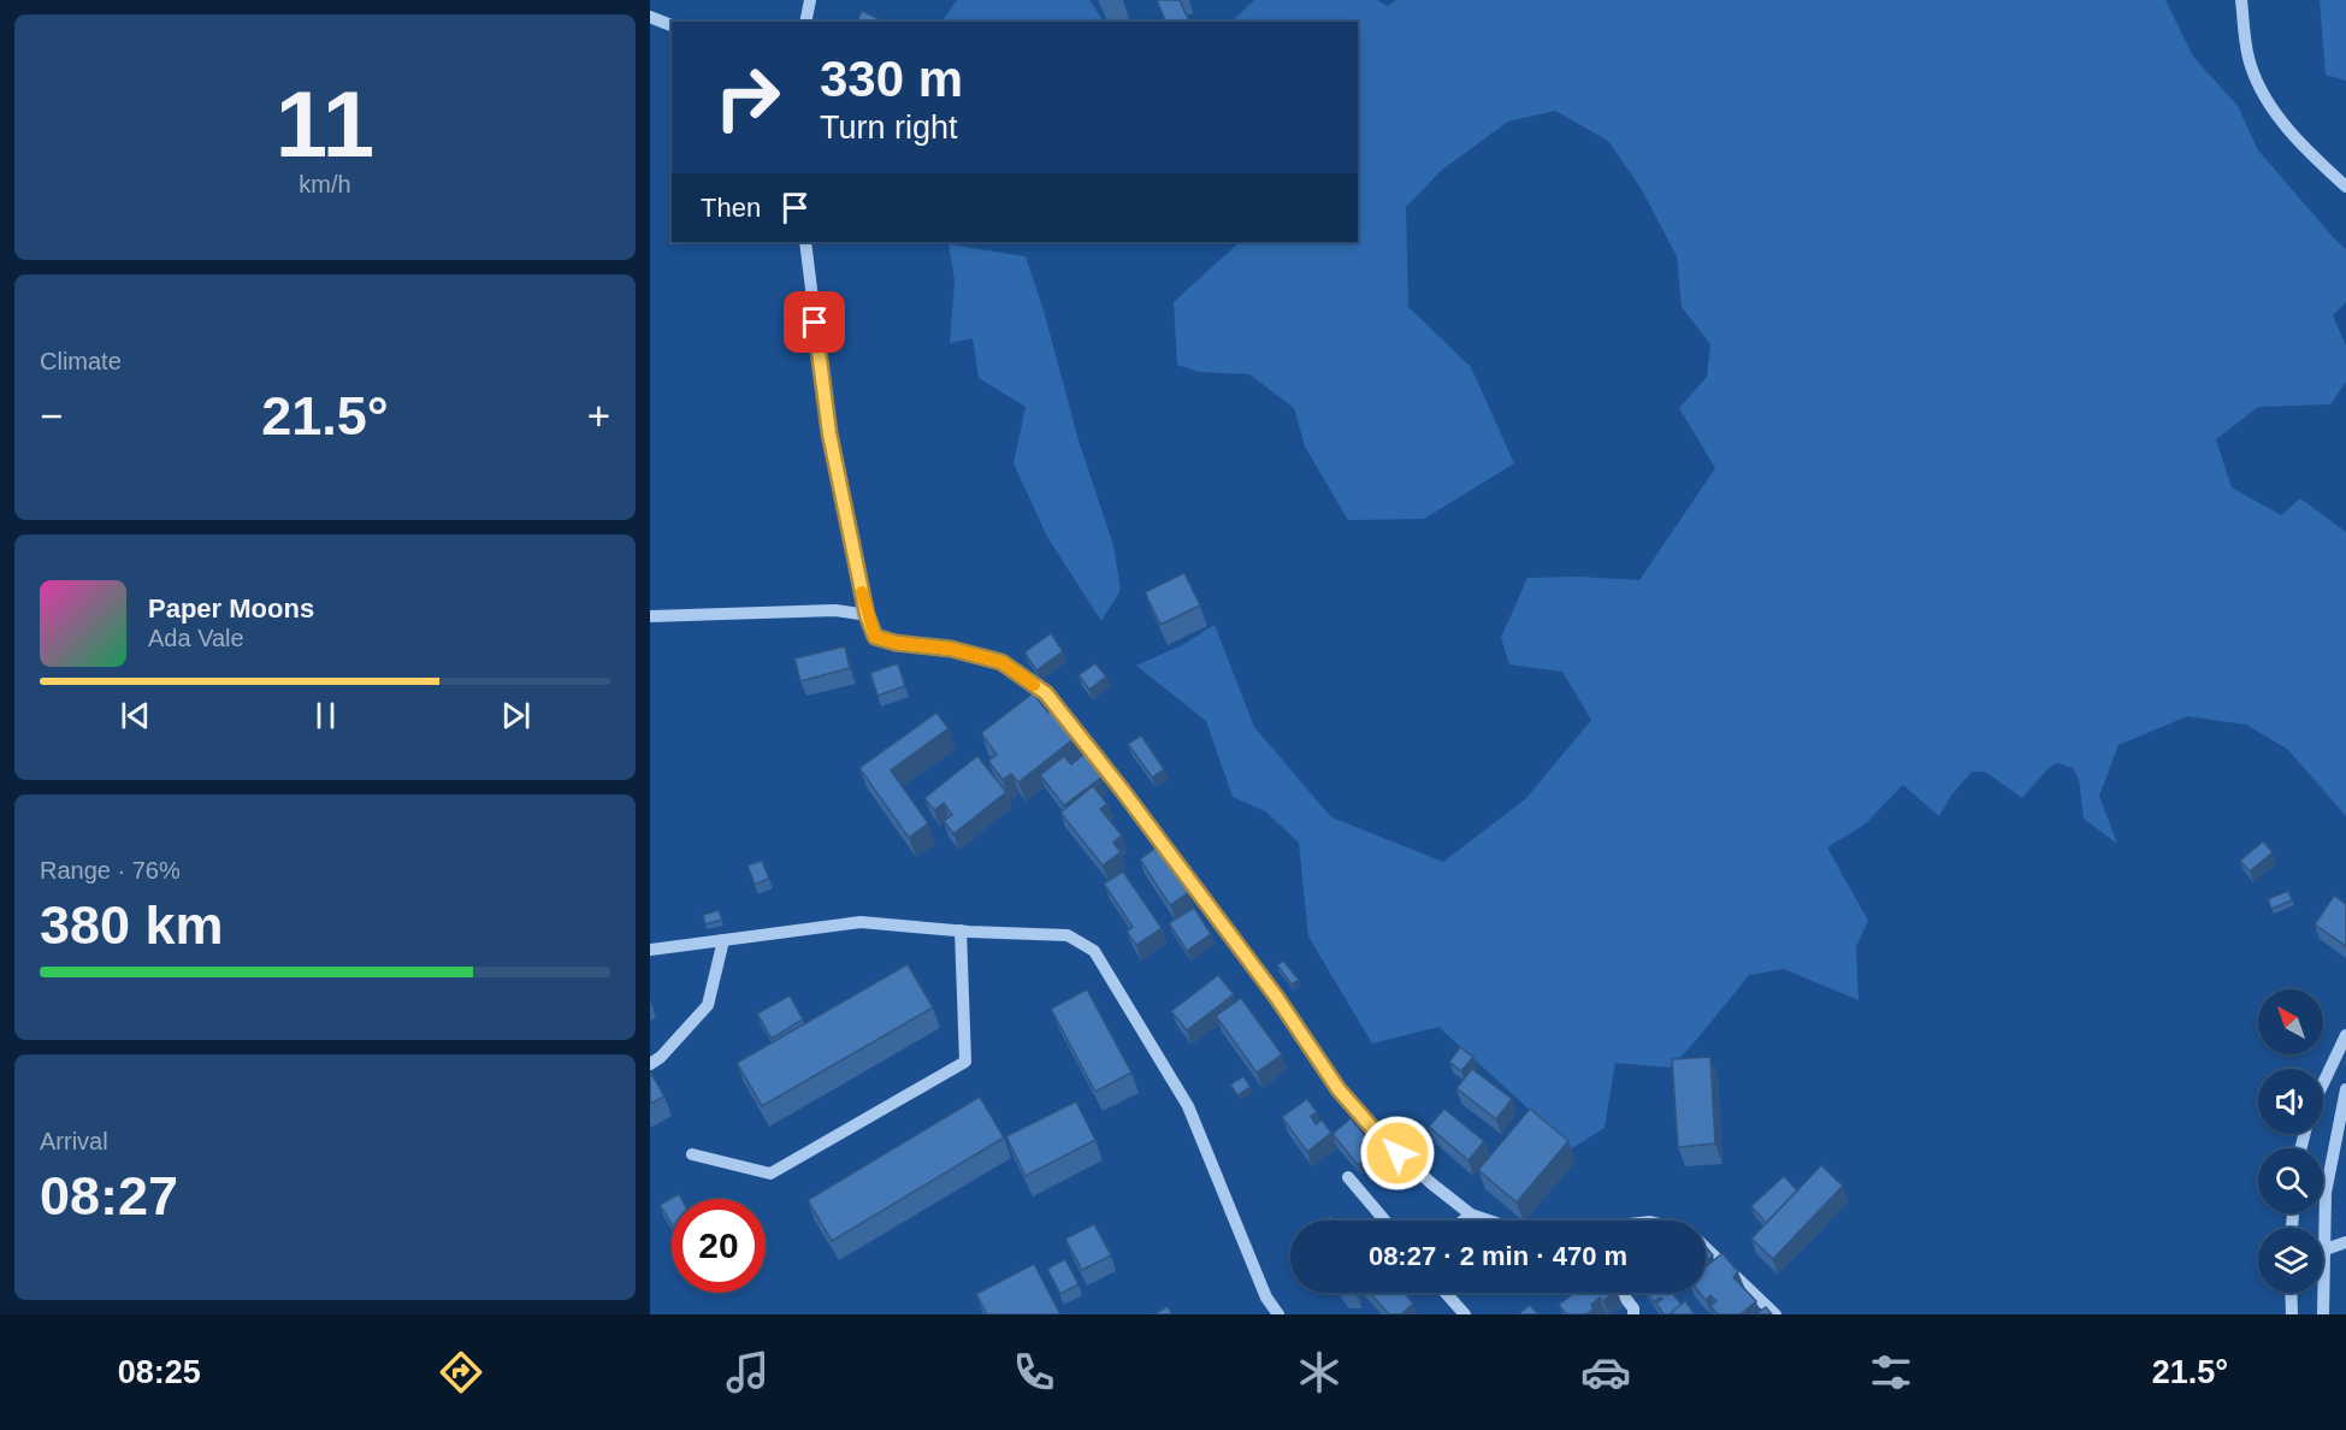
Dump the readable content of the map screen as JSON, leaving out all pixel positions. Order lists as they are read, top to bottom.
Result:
{
  "north": "top left",
  "page": {
    "tile": [
      ["11", "km/h"],
      "Climate",
      ["Range · 76%", "380 km"],
      ["Arrival", "08:27"]
    ],
    "turn": ["330 m", "Turn right"],
    "then": "Then",
    "heat": ["−", "21.5°", "+"],
    "song": ["Paper Moons", "Ada Vale"],
    "limit": "20",
    "trip": "08:27 · 2 min · 470 m",
    "tabs": ["08:25", "21.5°"]
  }
}
